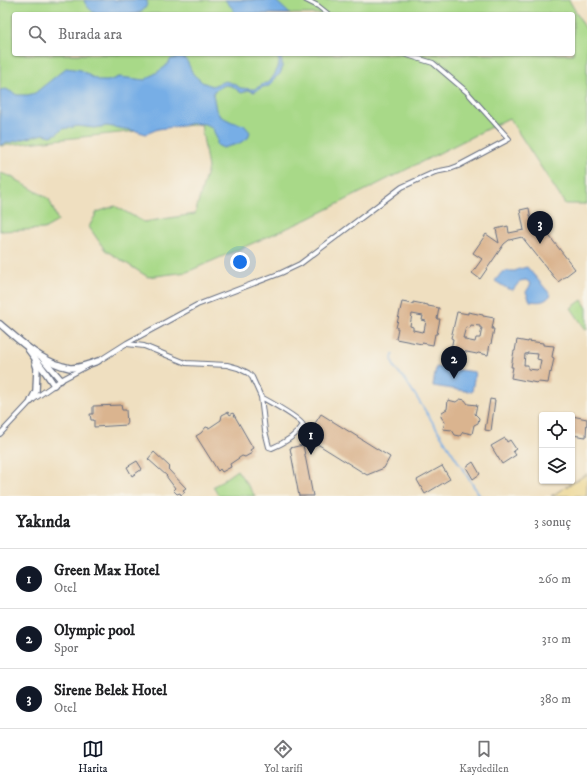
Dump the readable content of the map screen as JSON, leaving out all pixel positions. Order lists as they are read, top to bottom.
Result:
{
  "page": {
    "search": "Burada ara",
    "pins": ["3", "2", "1"],
    "heading": ["Yakında", "3 sonuç"],
    "list": [
      {
        "mark": "1",
        "name": "Green Max Hotel",
        "note": "Otel",
        "value": "260 m"
      },
      {
        "mark": "2",
        "name": "Olympic pool",
        "note": "Spor",
        "value": "310 m"
      },
      {
        "mark": "3",
        "name": "Sirene Belek Hotel",
        "note": "Otel",
        "value": "380 m"
      }
    ],
    "nav": ["Harita", "Yol tarifi", "Kaydedilen"]
  }
}
